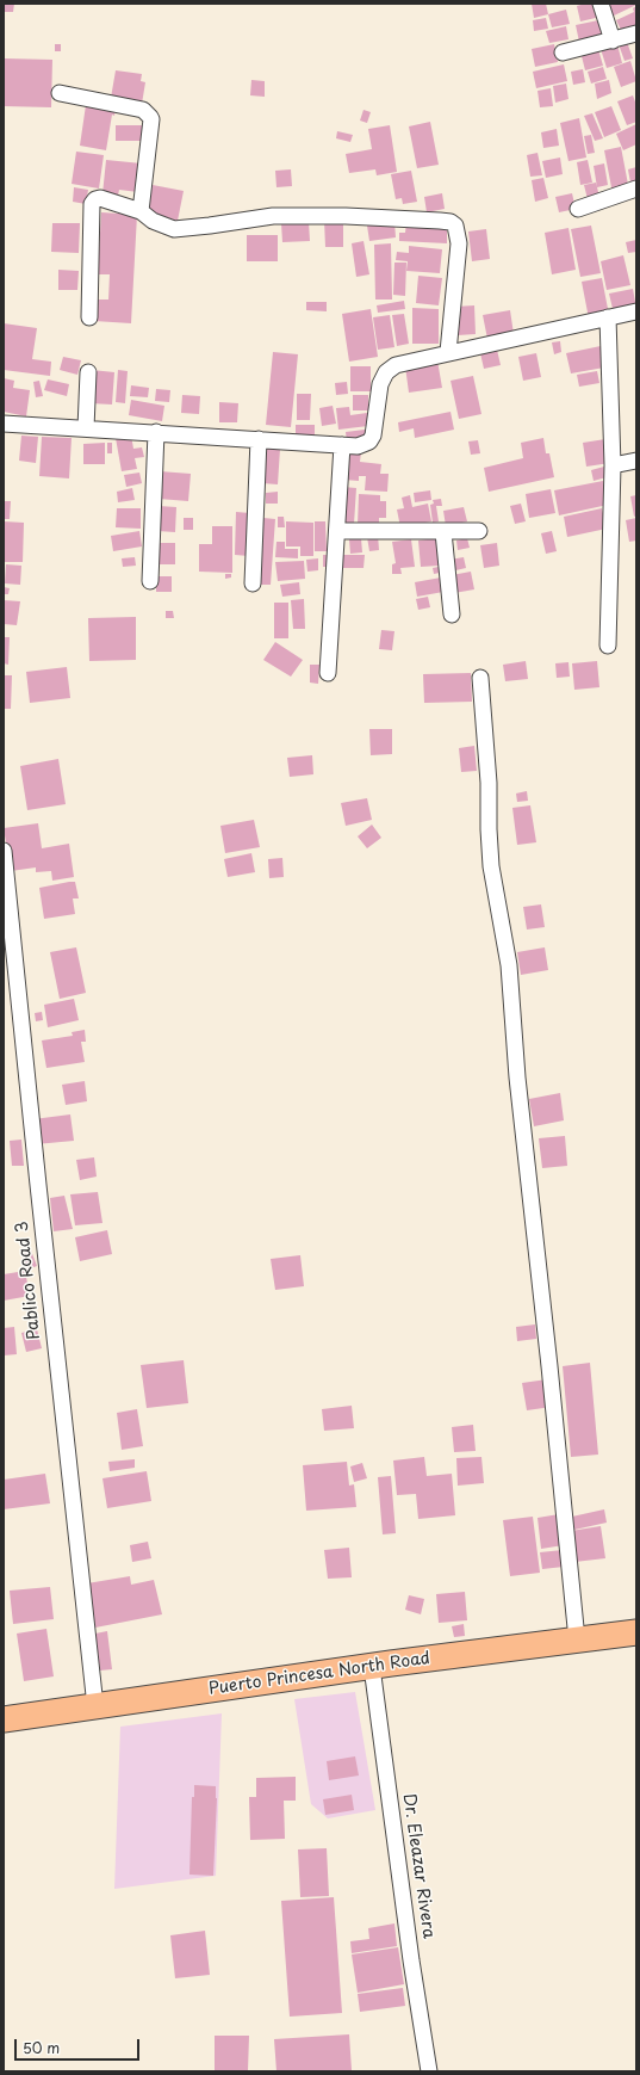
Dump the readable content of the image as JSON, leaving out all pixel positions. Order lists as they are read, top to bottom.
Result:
{
  "streets": {
    "main road": ["Puerto Princesa North Road"],
    "street": ["Pablico Road 3", "Dr. Eleazar Rivera"]
  },
  "crossings": [
    ["Pablico Road 3", "Puerto Princesa North Road"],
    ["Puerto Princesa North Road", "Dr. Eleazar Rivera"]
  ],
  "scale_bar": "50 m"
}
